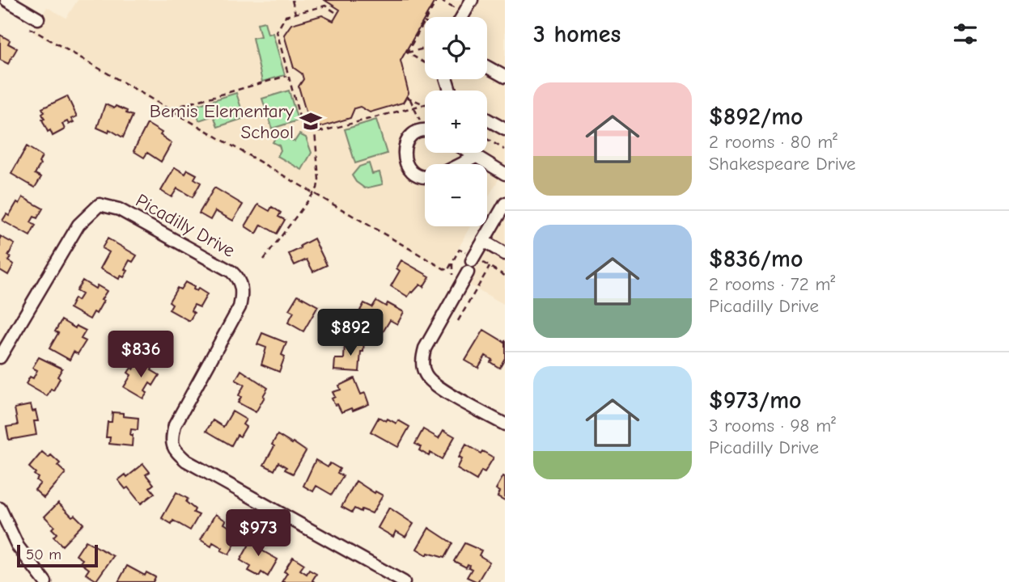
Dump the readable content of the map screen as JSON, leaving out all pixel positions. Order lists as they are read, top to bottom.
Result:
{
  "streets": {
    "street": ["Picadilly Drive"]
  },
  "places": {
    "school or university": ["Bemis Elementary School"]
  },
  "scale_bar": "50 m",
  "page": {
    "heading": "3 homes",
    "map_buttons": ["+", "−"],
    "list": [
      {
        "name": "$892/mo",
        "note": "2 rooms · 80 m² · Shakespeare Drive"
      },
      {
        "name": "$836/mo",
        "note": "2 rooms · 72 m² · Picadilly Drive"
      },
      {
        "name": "$973/mo",
        "note": "3 rooms · 98 m² · Picadilly Drive"
      }
    ],
    "price": ["$892", "$836", "$973"],
    "scale": "50 m"
  }
}
